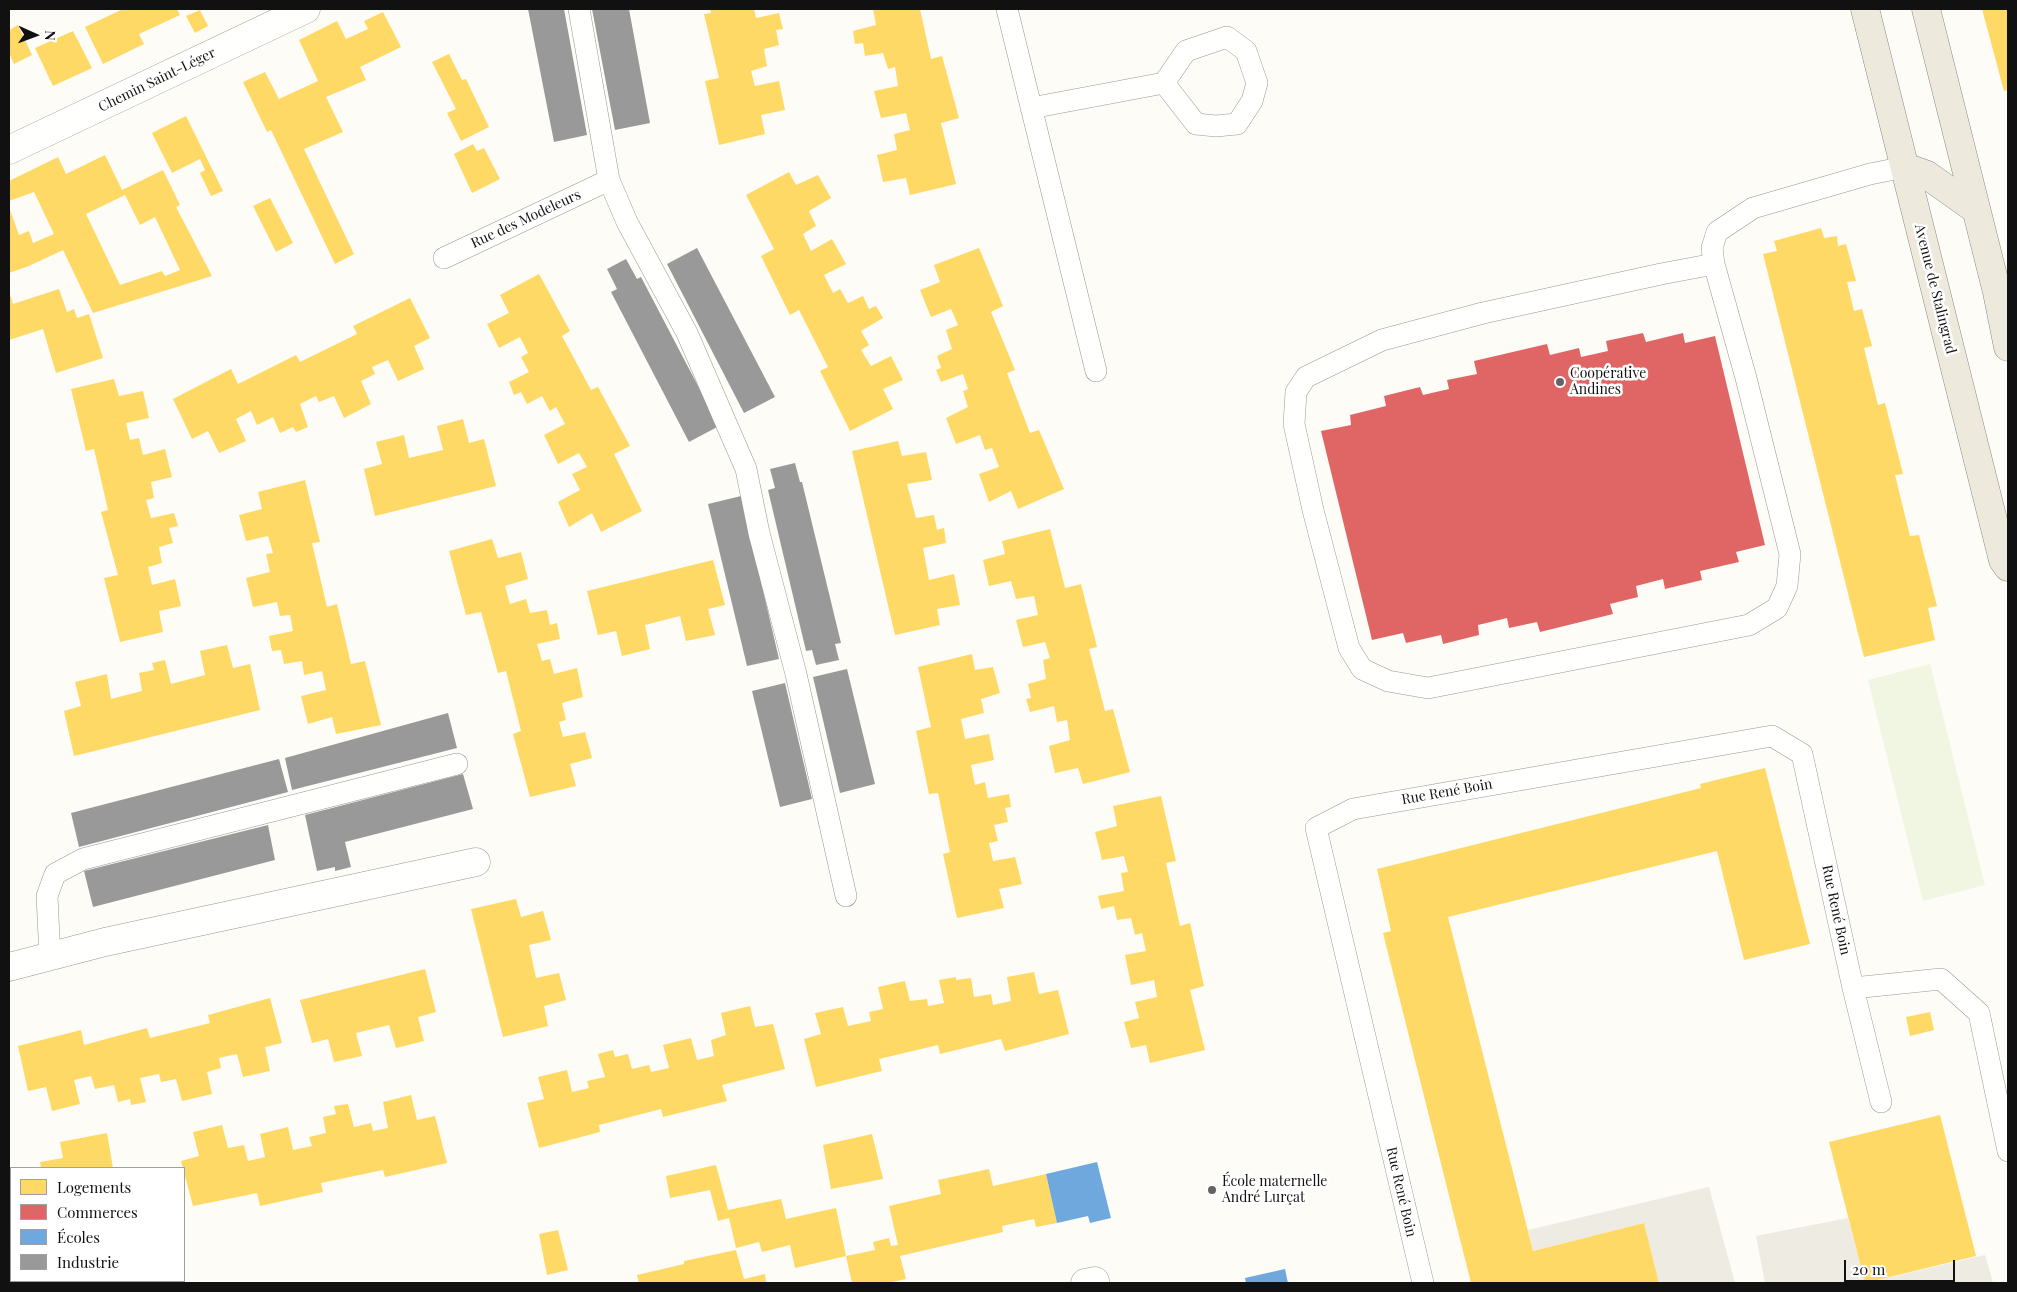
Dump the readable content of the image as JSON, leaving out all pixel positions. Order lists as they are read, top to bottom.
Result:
{
  "streets": {
    "main road": ["Avenue de Stalingrad"],
    "street": ["Chemin Saint-Léger"],
    "lane": ["Rue des Modeleurs", "Rue René Boin"]
  },
  "places": ["Coopérative Andines", "École maternelle André Lurçat"],
  "legend": [
    "Logements",
    "Commerces",
    "Écoles",
    "Industrie"
  ],
  "scale_bar": "20 m",
  "north": "right"
}
